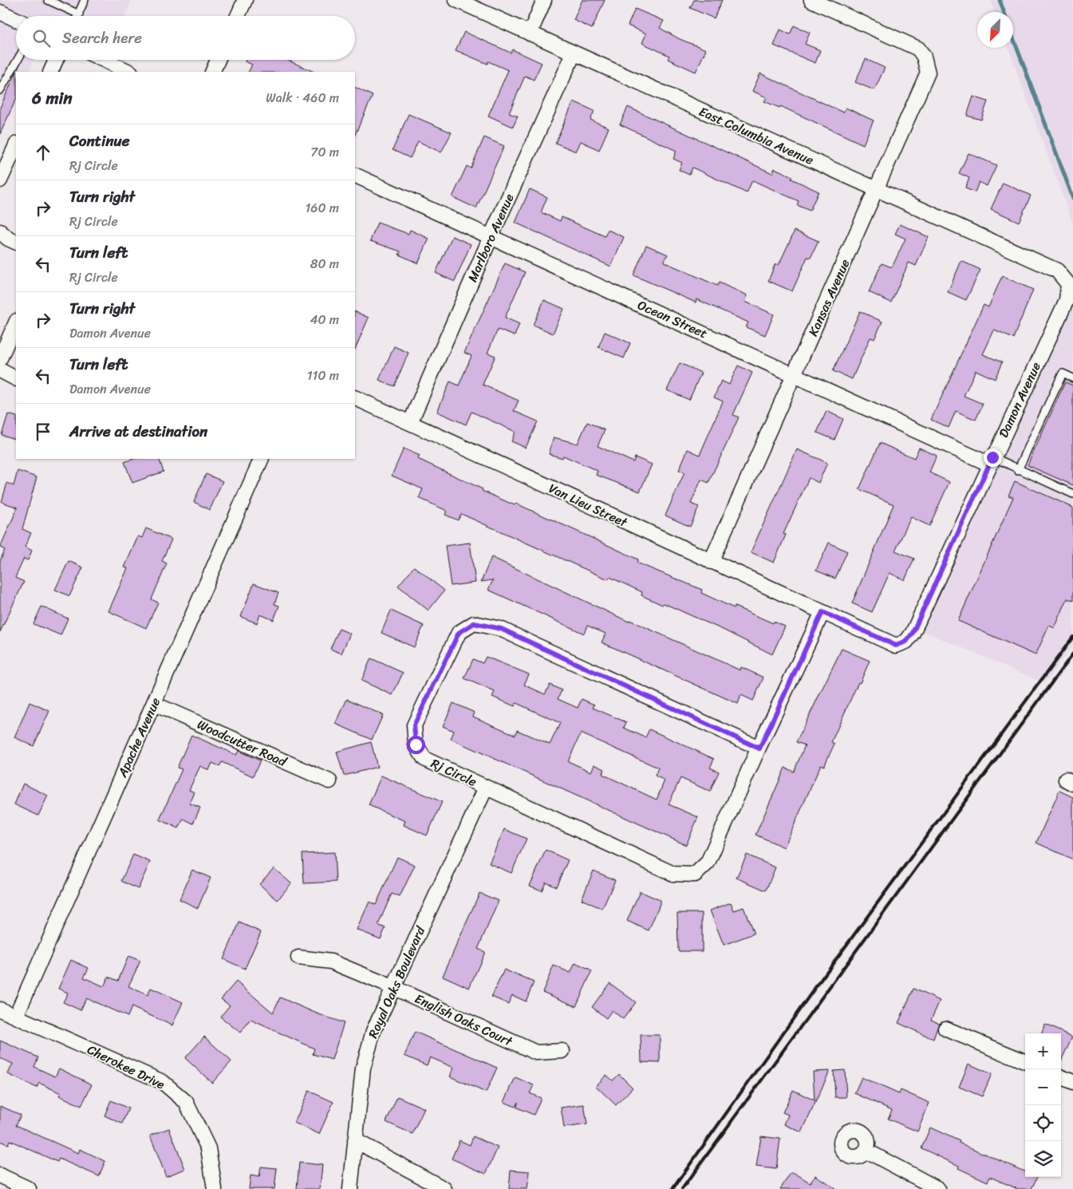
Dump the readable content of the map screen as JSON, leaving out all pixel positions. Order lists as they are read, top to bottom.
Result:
{
  "streets": {
    "street": [
      "East Columbia Avenue",
      "Marlboro Avenue",
      "Kansas Avenue",
      "Ocean Street",
      "Damon Avenue",
      "Van Lieu Street",
      "Apache Avenue",
      "Woodcutter Road",
      "Rj Circle",
      "Royal Oaks Boulevard",
      "English Oaks Court",
      "Cherokee Drive"
    ]
  },
  "crossings": [
    ["East Columbia Avenue", "Marlboro Avenue"],
    ["East Columbia Avenue", "Kansas Avenue"],
    ["East Columbia Avenue", "Damon Avenue"],
    ["Marlboro Avenue", "Ocean Street"],
    ["Marlboro Avenue", "Van Lieu Street"],
    ["Kansas Avenue", "Ocean Street"],
    ["Kansas Avenue", "Van Lieu Street"],
    ["Ocean Street", "Damon Avenue"],
    ["Damon Avenue", "Van Lieu Street"],
    ["Damon Avenue", "Rj Circle"],
    ["Van Lieu Street", "Rj Circle"],
    ["Apache Avenue", "Woodcutter Road"],
    ["Apache Avenue", "Cherokee Drive"],
    ["Rj Circle", "Royal Oaks Boulevard"],
    ["Royal Oaks Boulevard", "English Oaks Court"]
  ],
  "north": "bottom left",
  "page": {
    "search": "Search here",
    "heading": ["6 min", "Walk · 460 m"],
    "list": [
      ["Continue", "Rj Circle", "70 m"],
      ["Turn right", "Rj Circle", "160 m"],
      ["Turn left", "Rj Circle", "80 m"],
      ["Turn right", "Damon Avenue", "40 m"],
      ["Turn left", "Damon Avenue", "110 m"],
      "Arrive at destination"
    ],
    "map_buttons": ["+", "−"]
  }
}
